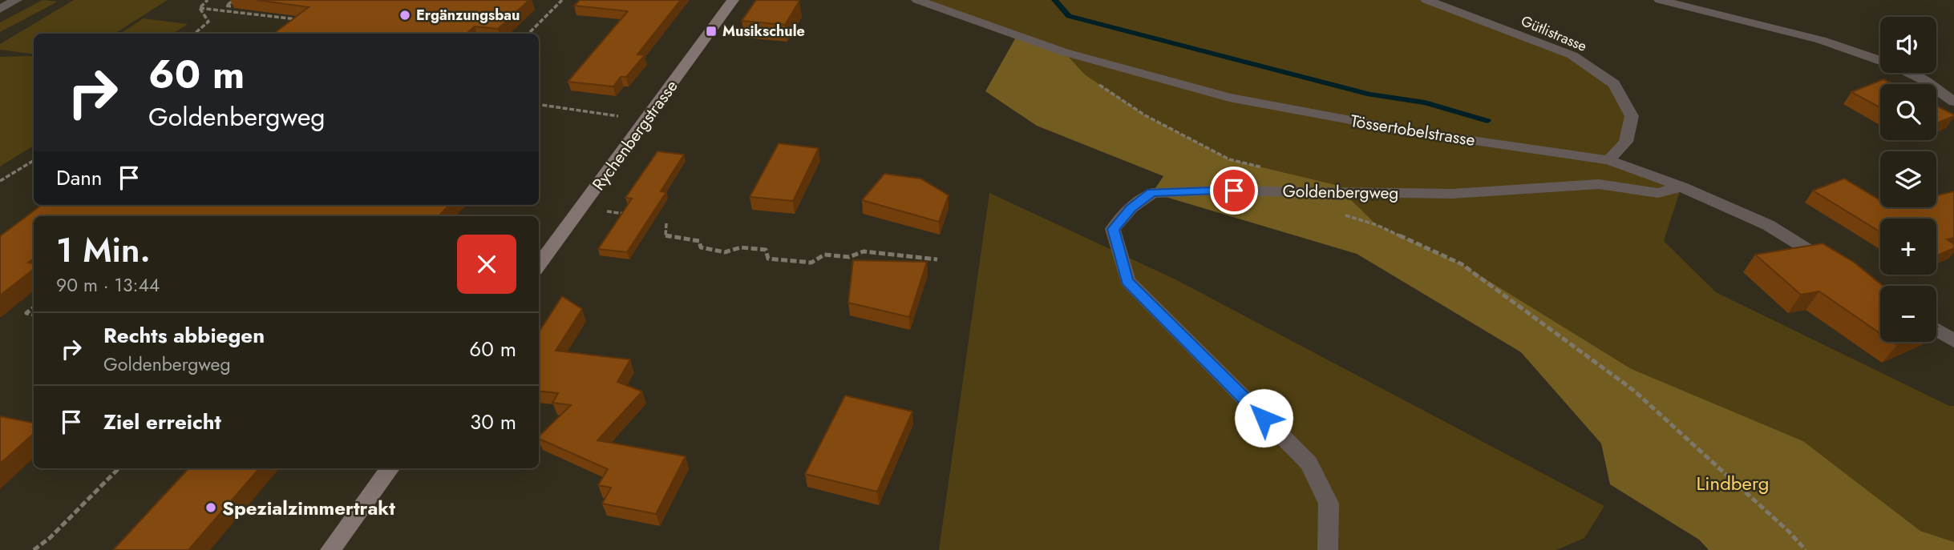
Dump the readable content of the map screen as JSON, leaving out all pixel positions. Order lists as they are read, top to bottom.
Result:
{
  "streets": {
    "street": [
      "Gütlistrasse",
      "Tössertobelstrasse",
      "Rychenbergstrasse",
      "Goldenbergweg"
    ]
  },
  "crossings": [
    ["Gütlistrasse", "Tössertobelstrasse"],
    ["Tössertobelstrasse", "Goldenbergweg"]
  ],
  "parks": ["Lindberg"],
  "places": {
    "other": ["Ergänzungsbau", "Spezialzimmertrakt"],
    "transit": ["Musikschule"]
  },
  "page": {
    "map_buttons": ["+", "−"],
    "turn": ["60 m", "Goldenbergweg"],
    "then": "Dann",
    "heading": ["1 Min.", "90 m · 13:44"],
    "list": [
      {
        "name": "Rechts abbiegen",
        "note": "Goldenbergweg",
        "value": "60 m"
      },
      {
        "name": "Ziel erreicht",
        "value": "30 m"
      }
    ]
  }
}
